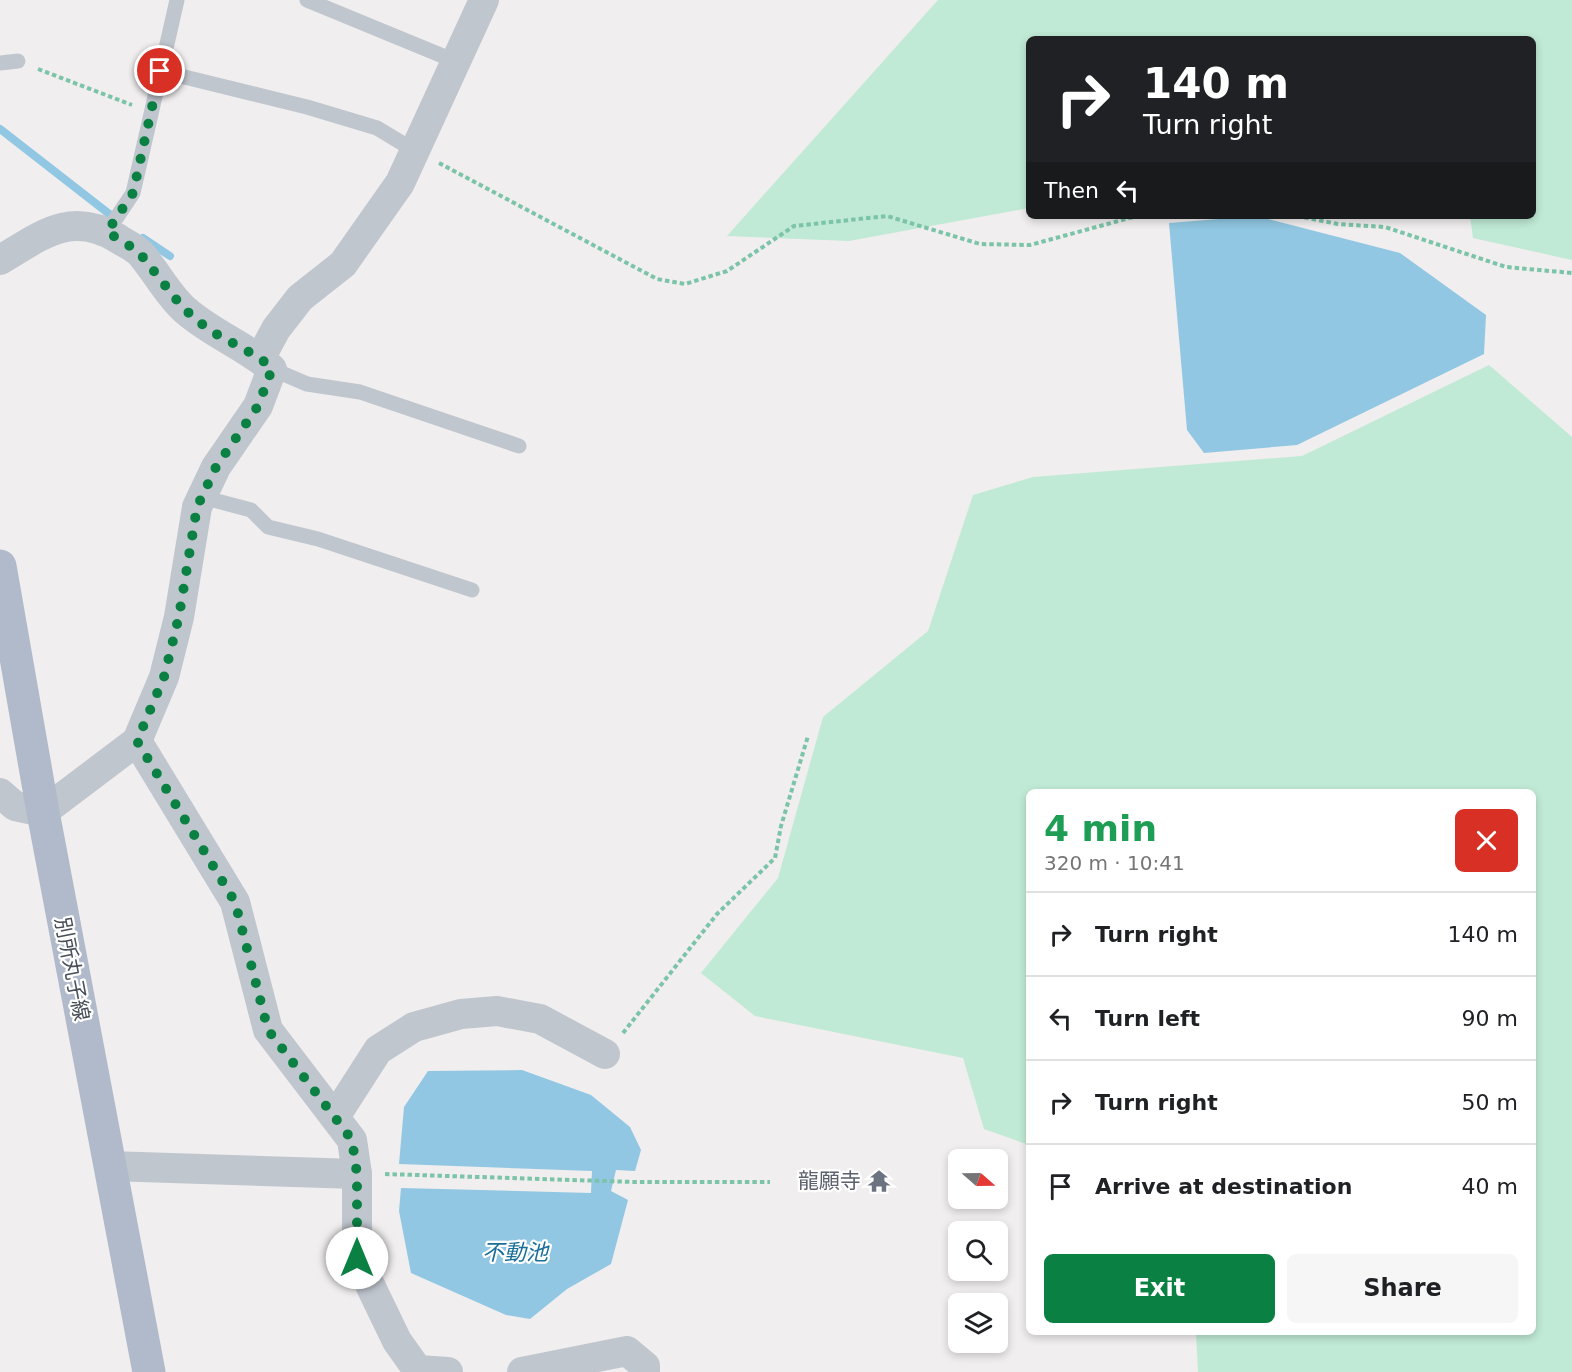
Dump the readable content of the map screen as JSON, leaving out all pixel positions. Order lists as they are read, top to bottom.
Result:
{
  "streets": {
    "main road": ["別所丸子線"]
  },
  "water": ["不動池"],
  "places": {
    "temple": ["龍願寺"]
  },
  "north": "right",
  "page": {
    "turn": ["140 m", "Turn right"],
    "then": "Then",
    "heading": ["4 min", "320 m · 10:41"],
    "list": [
      {
        "name": "Turn right",
        "value": "140 m"
      },
      {
        "name": "Turn left",
        "value": "90 m"
      },
      {
        "name": "Turn right",
        "value": "50 m"
      },
      {
        "name": "Arrive at destination",
        "value": "40 m"
      }
    ],
    "buttons": ["Exit", "Share"]
  }
}
